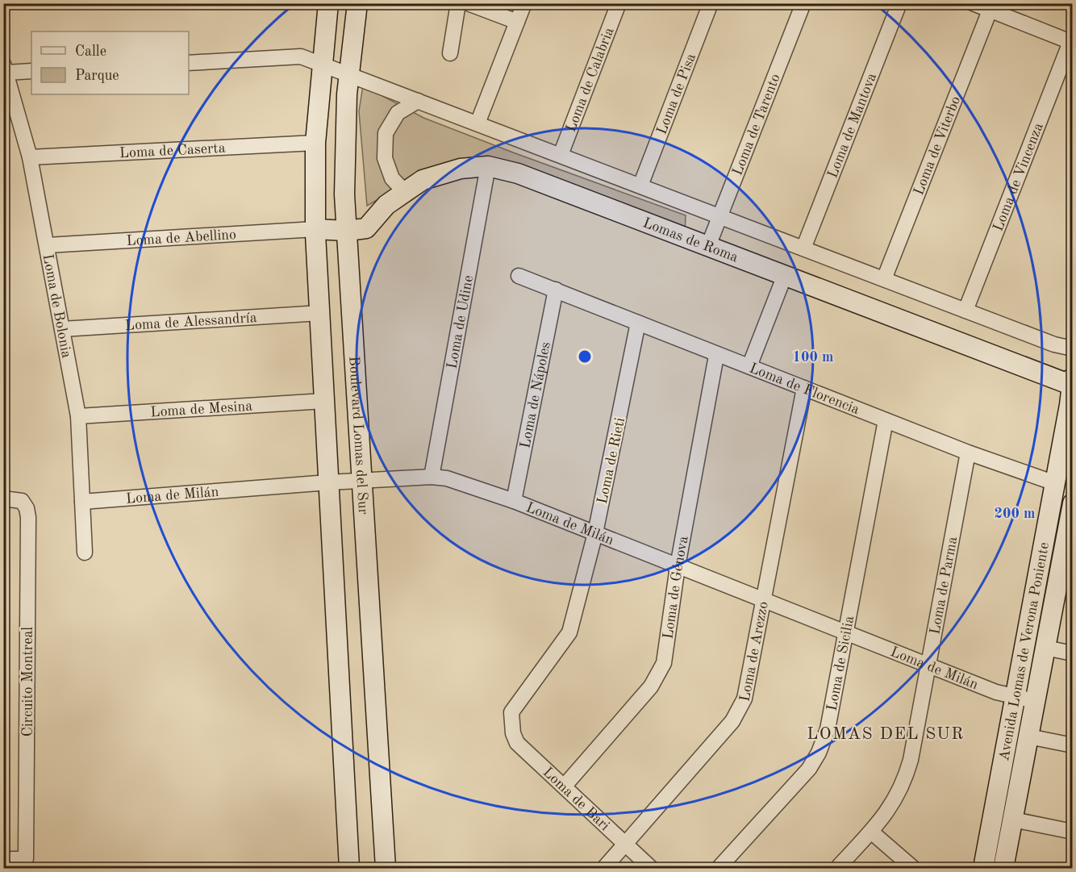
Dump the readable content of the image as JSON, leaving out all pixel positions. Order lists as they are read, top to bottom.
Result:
{
  "streets": {
    "street": [
      "Loma de Calabria",
      "Loma de Pisa",
      "Loma de Tarento",
      "Loma de Mantova",
      "Loma de Viterbo",
      "Loma de Caserta",
      "Loma de Vincenza",
      "Loma de Abellino",
      "Lomas de Roma",
      "Loma de Bolonia",
      "Loma de Alessandría",
      "Loma de Udine",
      "Loma de Florencia",
      "Loma de Nápoles",
      "Loma de Mesina",
      "Boulevard Lomas del Sur",
      "Loma de Rieti",
      "Loma de Milán",
      "Loma de Parma",
      "Loma de Génova",
      "Loma de Arezzo",
      "Avenida Lomas de Verona Poniente",
      "Loma de Sicilia",
      "Circuito Montreal",
      "Loma de Bari"
    ]
  },
  "crossings": [
    ["Loma de Tarento", "Lomas de Roma"],
    ["Loma de Caserta", "Loma de Bolonia"],
    ["Loma de Abellino", "Lomas de Roma"],
    ["Loma de Abellino", "Loma de Bolonia"],
    ["Lomas de Roma", "Loma de Udine"],
    ["Lomas de Roma", "Boulevard Lomas del Sur"],
    ["Lomas de Roma", "Avenida Lomas de Verona Poniente"],
    ["Loma de Bolonia", "Loma de Alessandría"],
    ["Loma de Bolonia", "Loma de Mesina"],
    ["Loma de Bolonia", "Loma de Milán"],
    ["Loma de Udine", "Loma de Milán"],
    ["Loma de Florencia", "Loma de Nápoles"],
    ["Loma de Florencia", "Loma de Rieti"],
    ["Loma de Florencia", "Loma de Parma"],
    ["Loma de Florencia", "Loma de Génova"],
    ["Loma de Florencia", "Loma de Arezzo"],
    ["Loma de Florencia", "Avenida Lomas de Verona Poniente"],
    ["Loma de Florencia", "Loma de Sicilia"],
    ["Loma de Nápoles", "Loma de Milán"],
    ["Boulevard Lomas del Sur", "Loma de Milán"],
    ["Loma de Rieti", "Loma de Milán"],
    ["Loma de Rieti", "Loma de Bari"],
    ["Loma de Milán", "Loma de Parma"],
    ["Loma de Milán", "Loma de Génova"],
    ["Loma de Milán", "Loma de Arezzo"],
    ["Loma de Milán", "Avenida Lomas de Verona Poniente"],
    ["Loma de Milán", "Loma de Sicilia"],
    ["Loma de Génova", "Loma de Bari"],
    ["Loma de Arezzo", "Loma de Bari"]
  ],
  "districts": ["LOMAS DEL SUR"],
  "legend": ["Calle", "Parque"],
  "rings": ["100 m", "200 m"]
}
